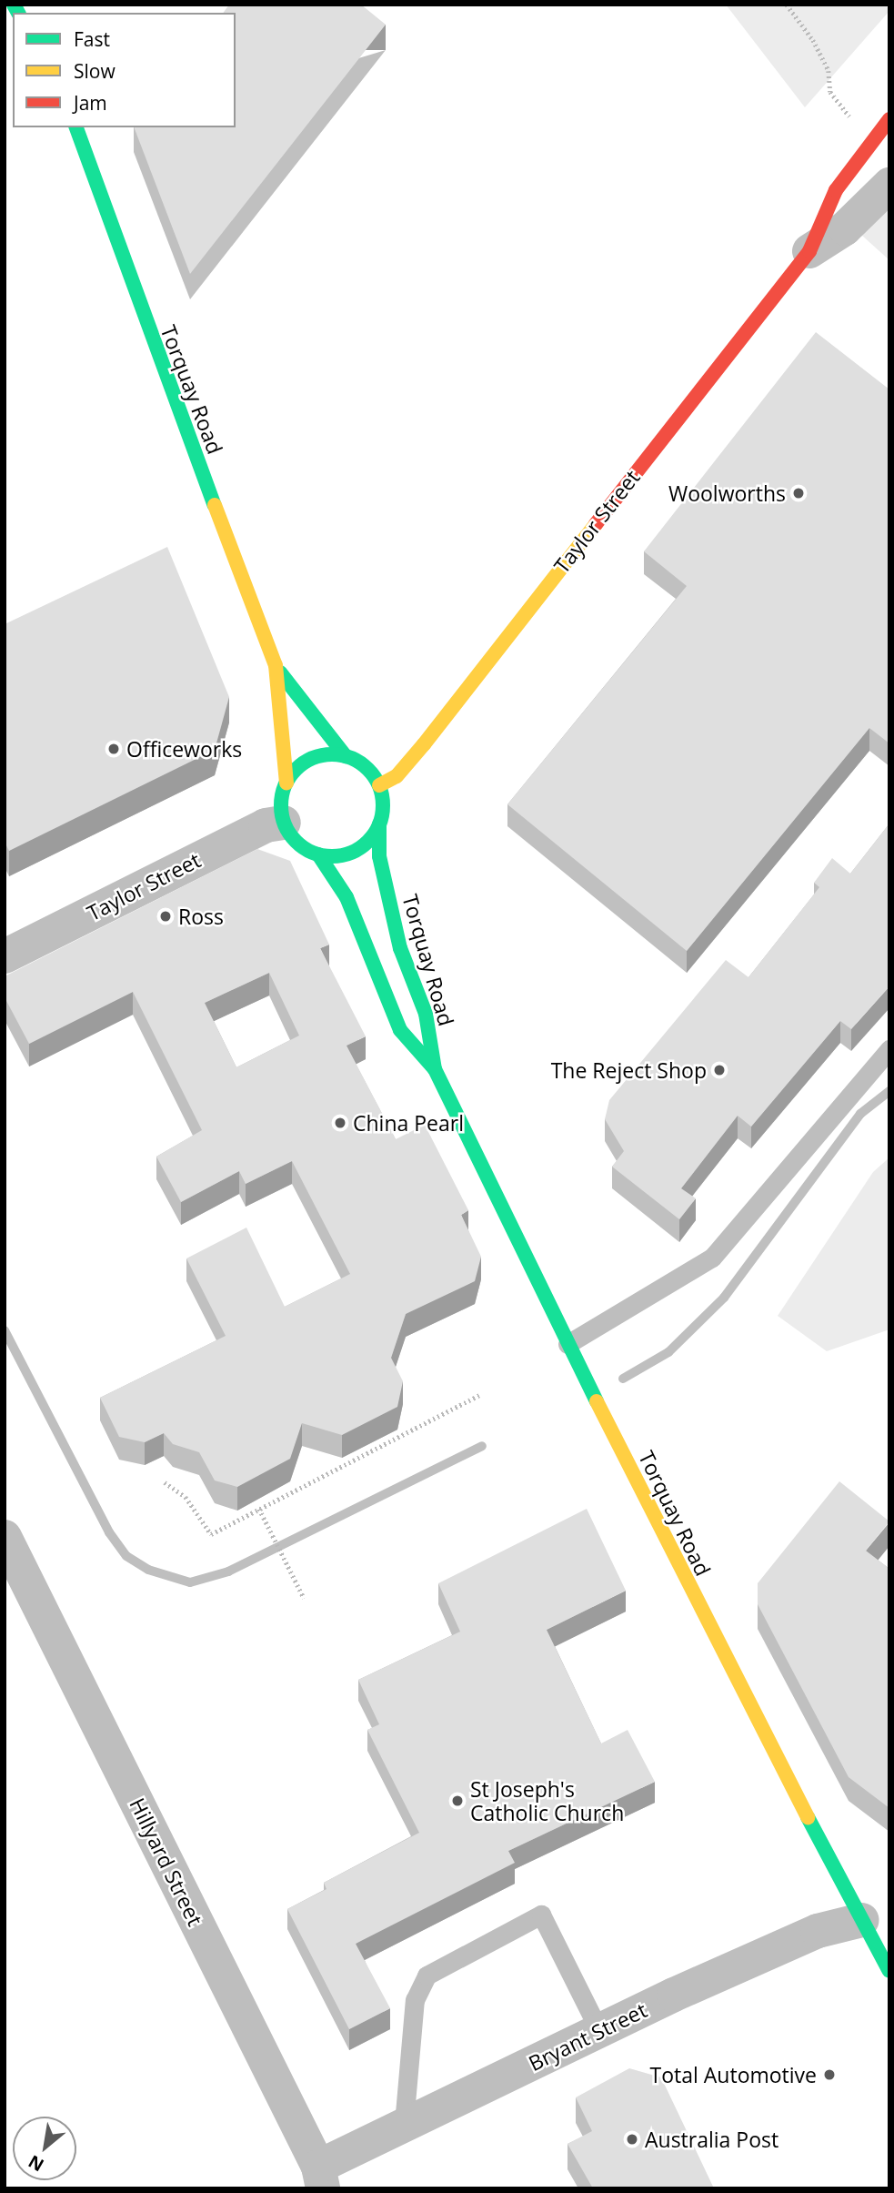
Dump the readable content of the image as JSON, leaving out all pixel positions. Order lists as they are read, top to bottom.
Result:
{
  "streets": {
    "street": [
      "Torquay Road",
      "Taylor Street",
      "Hillyard Street",
      "Bryant Street"
    ]
  },
  "crossings": [
    ["Torquay Road", "Taylor Street"],
    ["Torquay Road", "Bryant Street"],
    ["Hillyard Street", "Bryant Street"]
  ],
  "places": [
    "Woolworths",
    "Officeworks",
    "Ross",
    "The Reject Shop",
    "China Pearl",
    "St Joseph's Catholic Church",
    "Total Automotive",
    "Australia Post"
  ],
  "legend": ["Fast", "Slow", "Jam"],
  "north": "bottom left"
}
